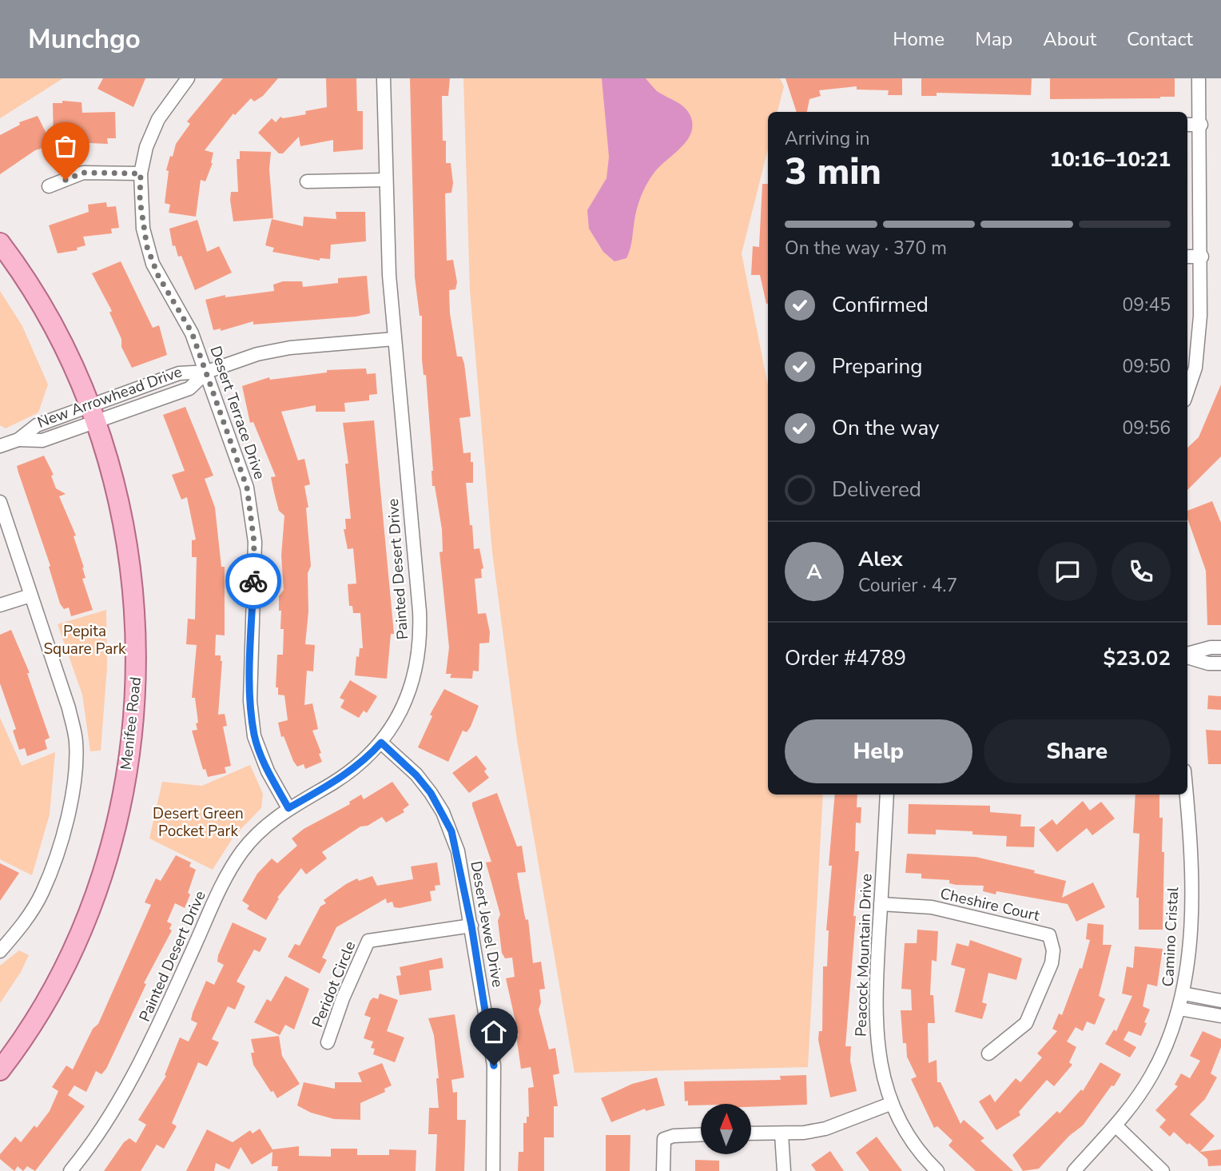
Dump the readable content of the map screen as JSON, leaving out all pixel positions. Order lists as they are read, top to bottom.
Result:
{
  "streets": {
    "main road": ["Menifee Road"],
    "street": [
      "New Arrowhead Drive",
      "Desert Terrace Drive",
      "Painted Desert Drive",
      "Cheshire Court",
      "Desert Jewel Drive",
      "Camino Cristal",
      "Peacock Mountain Drive",
      "Peridot Circle"
    ]
  },
  "crossings": [
    ["New Arrowhead Drive", "Desert Terrace Drive"],
    ["New Arrowhead Drive", "Painted Desert Drive"],
    ["New Arrowhead Drive", "Menifee Road"],
    ["Desert Terrace Drive", "Painted Desert Drive"],
    ["Painted Desert Drive", "Desert Jewel Drive"],
    ["Cheshire Court", "Peacock Mountain Drive"],
    ["Desert Jewel Drive", "Peridot Circle"]
  ],
  "parks": ["Pepita Square Park", "Desert Green Pocket Park"],
  "north": "top",
  "page": {
    "header": "Munchgo",
    "nav": [
      "Home",
      "Map",
      "About",
      "Contact"
    ],
    "heading": ["3 min", "Arriving in", "10:16–10:21"],
    "panel": [
      "Alex",
      "Courier · 4.7",
      "Order #4789",
      "$23.02"
    ],
    "bar": "On the way · 370 m",
    "list": [
      ["Confirmed", "09:45"],
      ["Preparing", "09:50"],
      ["On the way", "09:56"],
      "Delivered"
    ],
    "round": "A",
    "buttons": ["Help", "Share"]
  }
}
